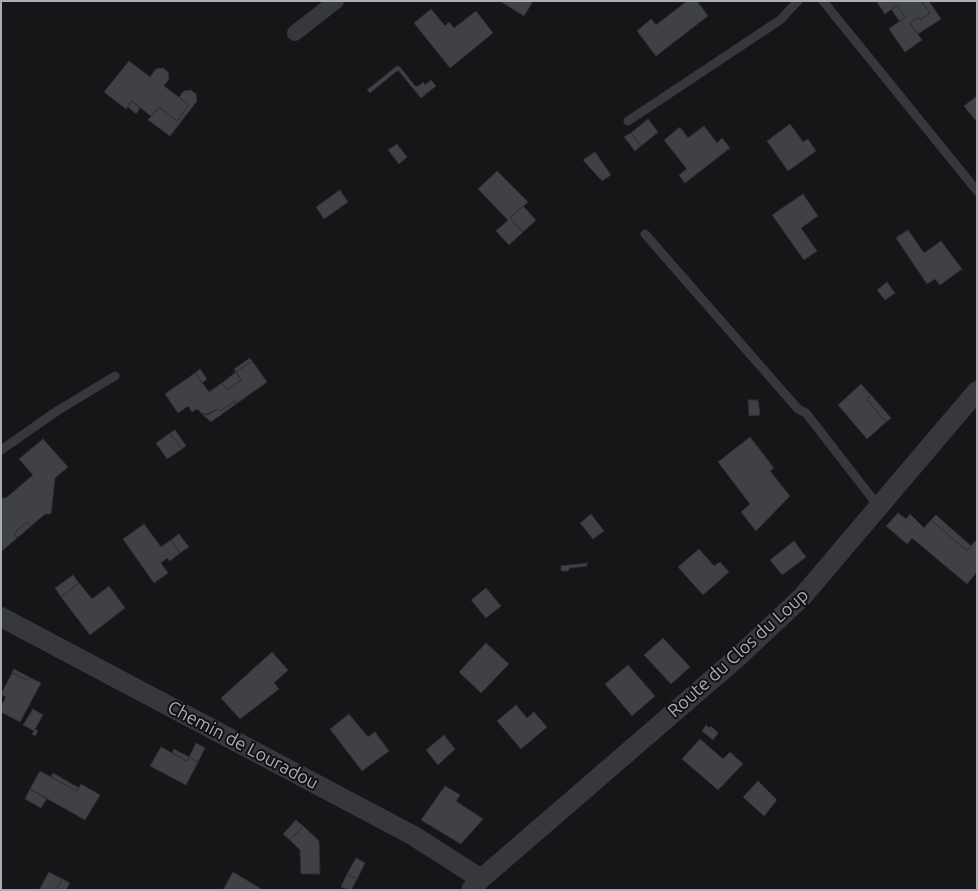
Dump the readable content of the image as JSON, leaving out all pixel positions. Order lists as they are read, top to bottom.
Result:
{
  "streets": {
    "street": ["Route du Clos du Loup", "Chemin de Louradou"]
  },
  "crossings": [
    ["Route du Clos du Loup", "Chemin de Louradou"]
  ]
}
